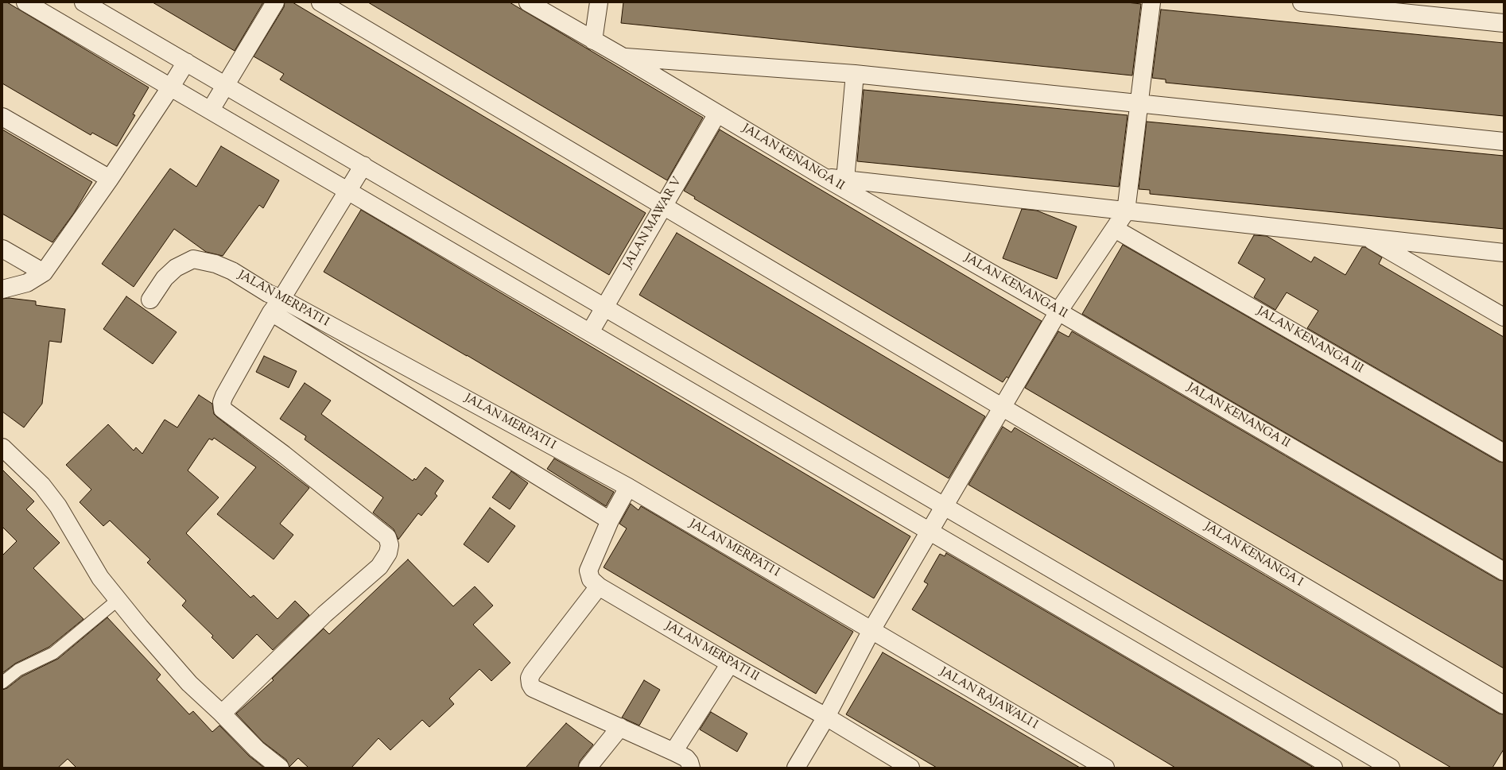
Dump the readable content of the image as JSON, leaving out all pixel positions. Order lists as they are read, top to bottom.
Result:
{
  "streets": {
    "street": [
      "JALAN KENANGA II",
      "JALAN MAWAR V",
      "JALAN MERPATI I",
      "JALAN KENANGA III",
      "JALAN KENANGA I",
      "JALAN MERPATI II",
      "JALAN RAJAWALI I"
    ]
  },
  "crossings": [
    ["JALAN KENANGA II", "JALAN MAWAR V"],
    ["JALAN MAWAR V", "JALAN KENANGA I"],
    ["JALAN MERPATI I", "JALAN RAJAWALI I"]
  ]
}
